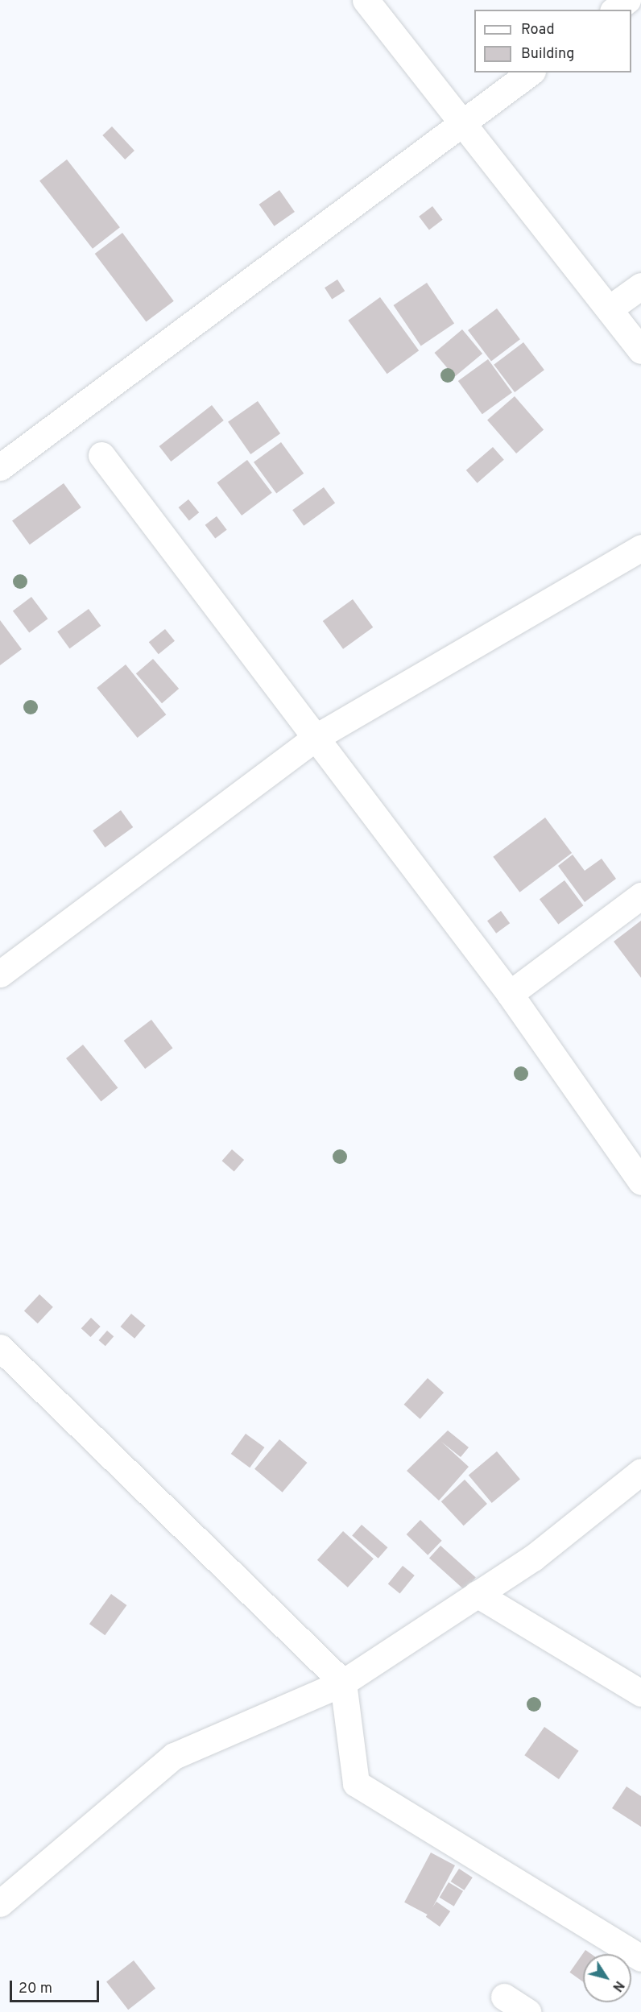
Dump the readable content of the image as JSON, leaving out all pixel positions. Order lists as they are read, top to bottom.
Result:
{
  "legend": ["Road", "Building"],
  "scale_bar": "20 m",
  "north": "bottom right"
}
